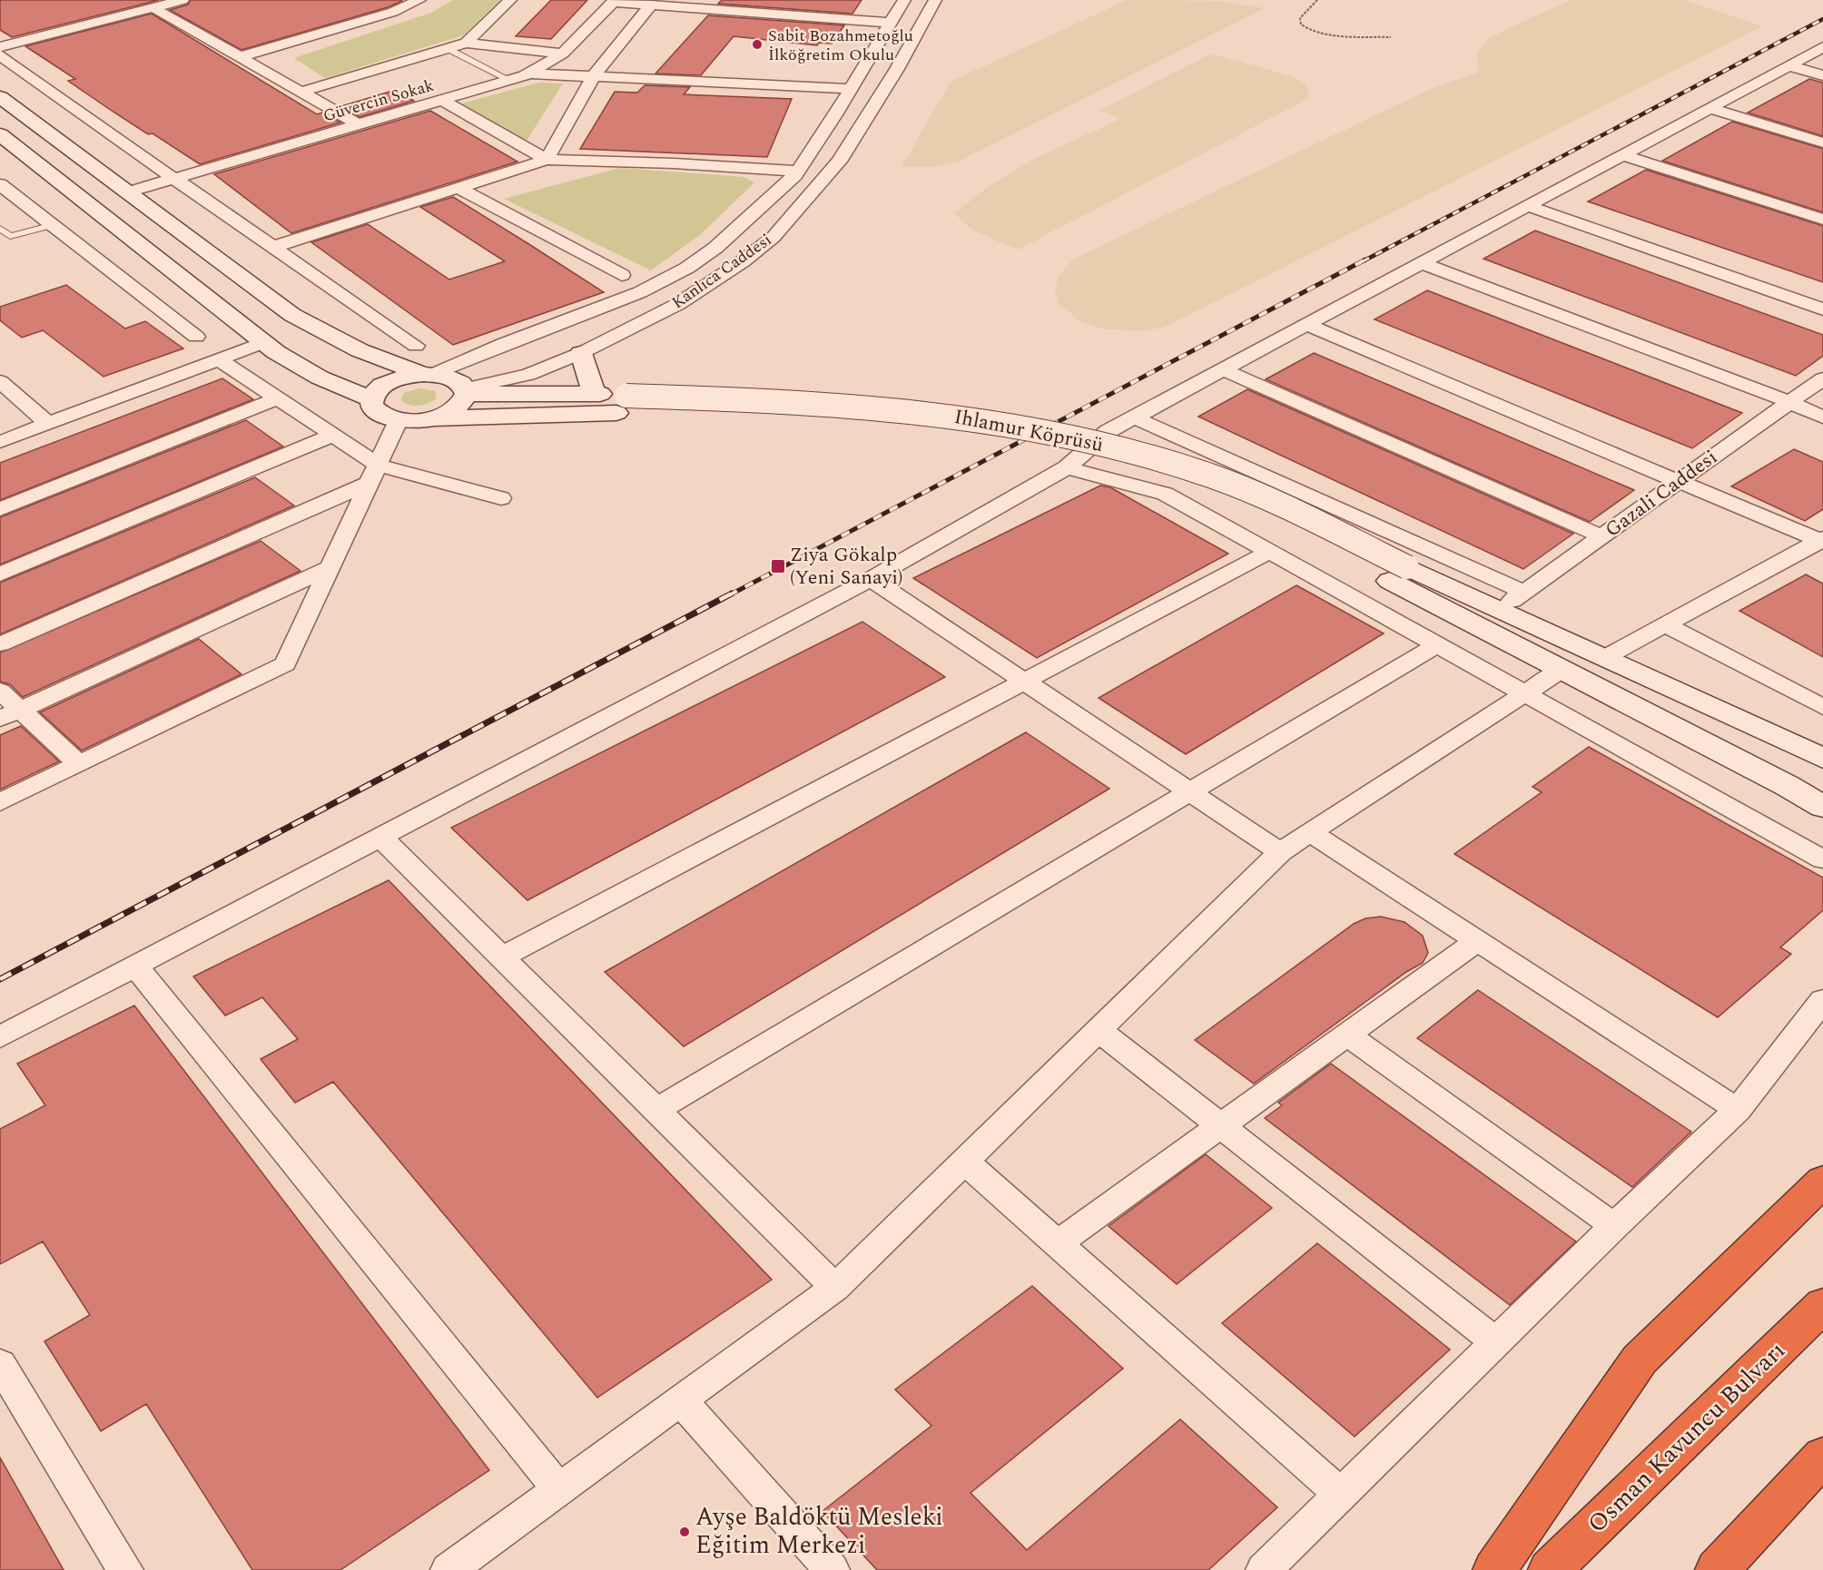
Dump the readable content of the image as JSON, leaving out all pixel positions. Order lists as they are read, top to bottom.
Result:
{
  "streets": {
    "highway": ["Osman Kavuncu Bulvarı"],
    "street": [
      "Güvercin Sokak",
      "Kanlıca Caddesi",
      "Ihlamur Köprüsü",
      "Gazali Caddesi"
    ]
  },
  "places": {
    "other": ["Sabit Bozahmetoğlu İlköğretim Okulu", "Ayşe Baldöktü Mesleki Eğitim Merkezi"],
    "transit": ["Ziya Gökalp (Yeni Sanayi)"]
  }
}
